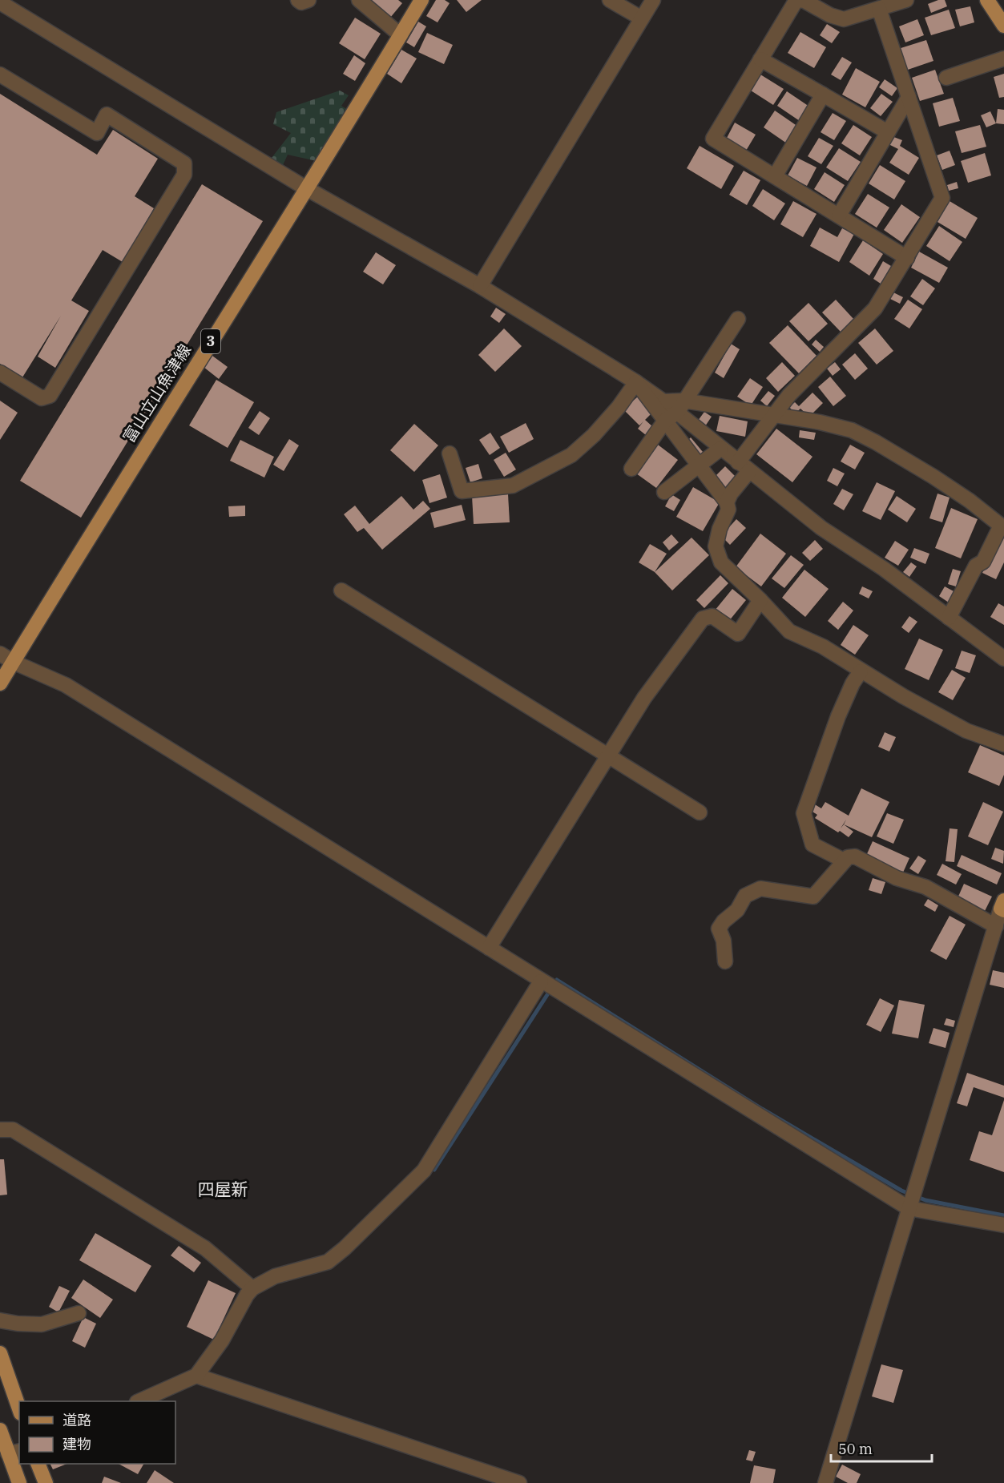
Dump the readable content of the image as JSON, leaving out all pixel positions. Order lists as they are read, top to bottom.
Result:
{
  "streets": {
    "main road": ["3", "富山立山魚津線"]
  },
  "districts": ["四屋新"],
  "legend": ["道路", "建物"],
  "scale_bar": "50 m"
}
